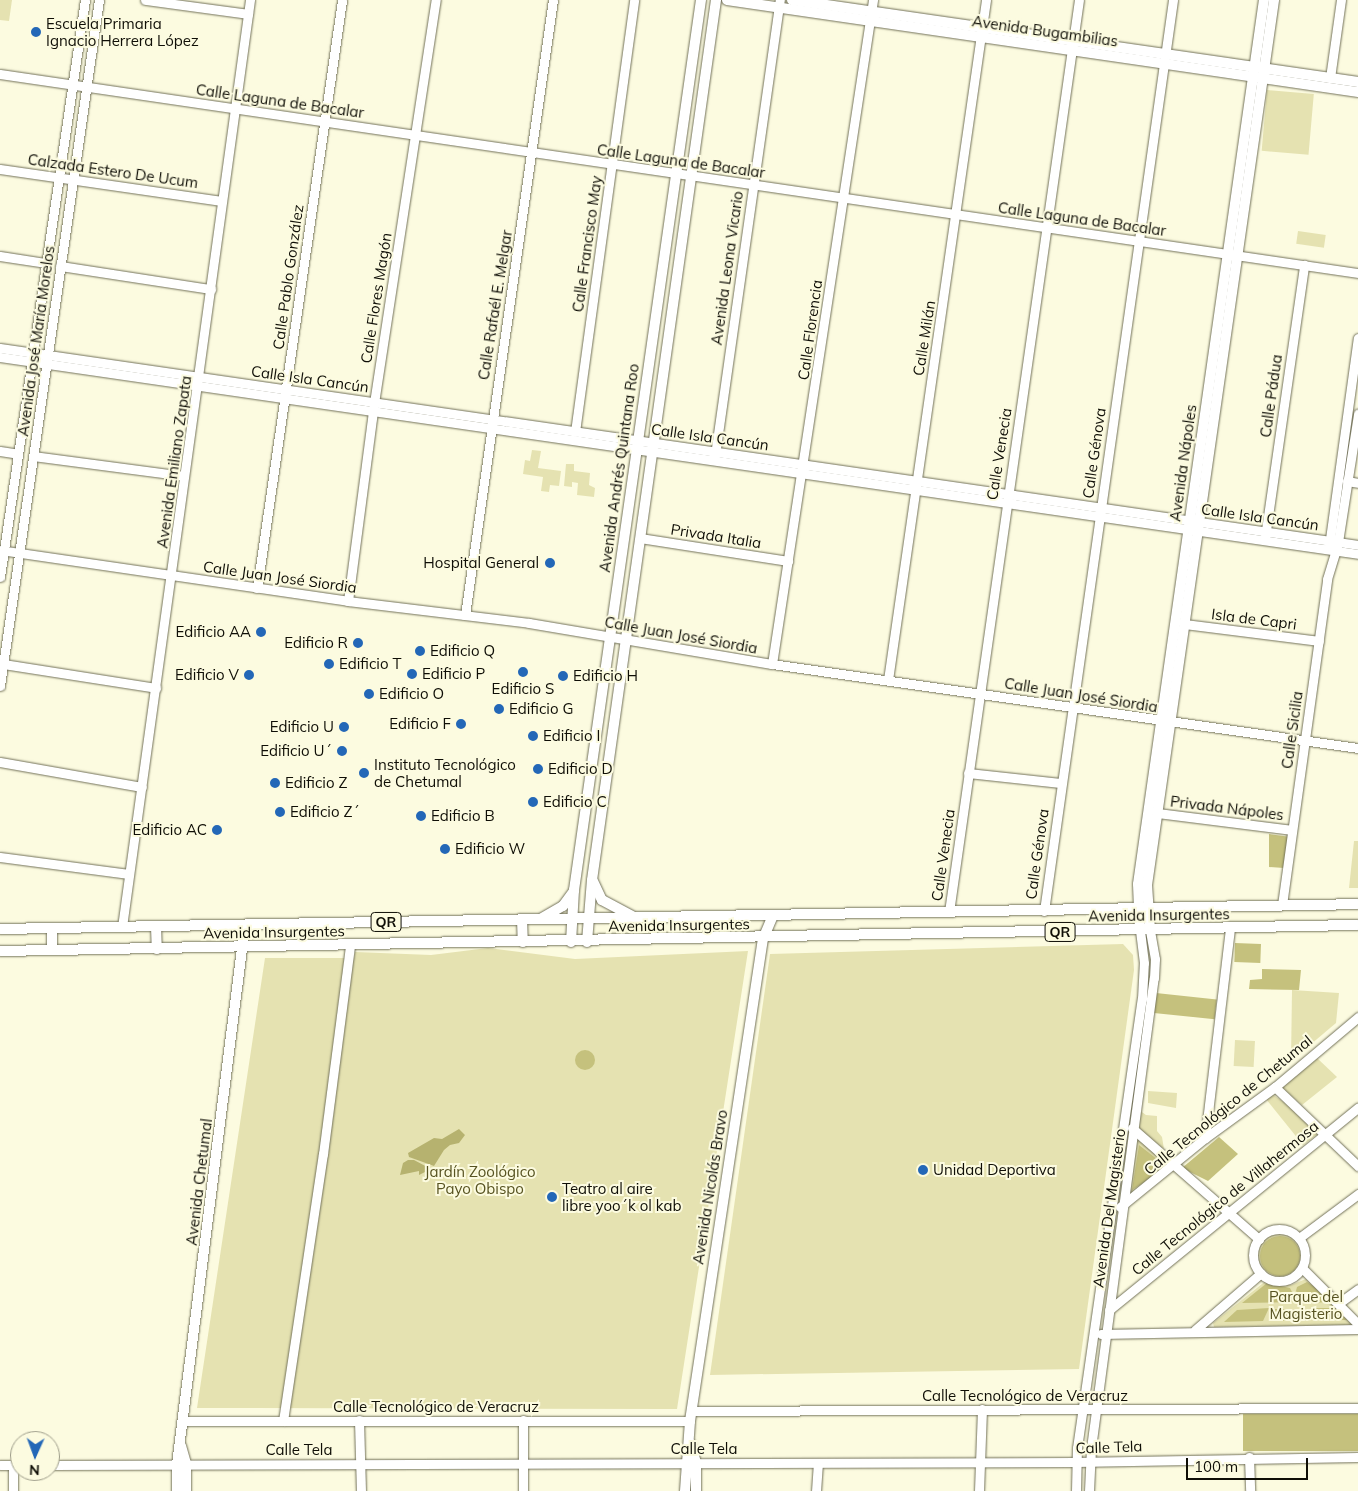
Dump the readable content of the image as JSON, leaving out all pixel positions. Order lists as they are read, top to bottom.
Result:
{
  "streets": {
    "main road": [
      "Avenida Bugambilias",
      "Avenida Nápoles",
      "Avenida Andrés Quintana Roo",
      "Avenida Insurgentes",
      "QR",
      "Avenida Chetumal",
      "Avenida Nicolás Bravo"
    ],
    "street": [
      "Calle Laguna de Bacalar",
      "Calzada Estero De Ucum",
      "Calle Francisco May",
      "Avenida Leona Vicario",
      "Calle Pablo González",
      "Calle Flores Magón",
      "Calle Rafaél E. Melgar",
      "Calle Florencia",
      "Calle Milán",
      "Avenida José María Morelos",
      "Calle Isla Cancún",
      "Calle Pádua",
      "Calle Génova",
      "Calle Venecia",
      "Avenida Emiliano Zapata",
      "Privada Italia",
      "Calle Juan José Siordia",
      "Isla de Capri",
      "Calle Sicilia",
      "Privada Nápoles",
      "Calle Tecnológico de Chetumal",
      "Calle Tecnológico de Villahermosa",
      "Avenida Del Magisterio",
      "Calle Tecnológico de Veracruz",
      "Calle Tela"
    ]
  },
  "crossings": [
    ["Avenida Bugambilias", "Avenida Leona Vicario"],
    ["Avenida Bugambilias", "Calle Florencia"],
    ["Avenida Bugambilias", "Calle Milán"],
    ["Avenida Bugambilias", "Calle Génova"],
    ["Avenida Bugambilias", "Calle Venecia"],
    ["Avenida Bugambilias", "Avenida Nápoles"],
    ["Calle Laguna de Bacalar", "Calle Francisco May"],
    ["Calle Laguna de Bacalar", "Avenida Leona Vicario"],
    ["Calle Laguna de Bacalar", "Calle Pablo González"],
    ["Calle Laguna de Bacalar", "Calle Flores Magón"],
    ["Calle Laguna de Bacalar", "Calle Rafaél E. Melgar"],
    ["Calle Laguna de Bacalar", "Calle Florencia"],
    ["Calle Laguna de Bacalar", "Calle Milán"],
    ["Calle Laguna de Bacalar", "Avenida José María Morelos"],
    ["Calle Laguna de Bacalar", "Calle Pádua"],
    ["Calle Laguna de Bacalar", "Calle Génova"],
    ["Calle Laguna de Bacalar", "Calle Venecia"],
    ["Calle Laguna de Bacalar", "Avenida Emiliano Zapata"],
    ["Calle Laguna de Bacalar", "Avenida Nápoles"],
    ["Calle Laguna de Bacalar", "Avenida Andrés Quintana Roo"],
    ["Calzada Estero De Ucum", "Avenida José María Morelos"],
    ["Calzada Estero De Ucum", "Avenida Emiliano Zapata"],
    ["Calle Francisco May", "Calle Isla Cancún"],
    ["Avenida Leona Vicario", "Calle Isla Cancún"],
    ["Calle Pablo González", "Calle Isla Cancún"],
    ["Calle Pablo González", "Calle Juan José Siordia"],
    ["Calle Flores Magón", "Calle Isla Cancún"],
    ["Calle Flores Magón", "Calle Juan José Siordia"],
    ["Calle Rafaél E. Melgar", "Calle Isla Cancún"],
    ["Calle Rafaél E. Melgar", "Calle Juan José Siordia"],
    ["Calle Florencia", "Calle Isla Cancún"],
    ["Calle Florencia", "Privada Italia"],
    ["Calle Florencia", "Calle Juan José Siordia"],
    ["Calle Milán", "Calle Isla Cancún"],
    ["Calle Milán", "Calle Juan José Siordia"],
    ["Avenida José María Morelos", "Calle Isla Cancún"],
    ["Avenida José María Morelos", "Calle Juan José Siordia"],
    ["Calle Isla Cancún", "Calle Pádua"],
    ["Calle Isla Cancún", "Calle Génova"],
    ["Calle Isla Cancún", "Calle Venecia"],
    ["Calle Isla Cancún", "Avenida Emiliano Zapata"],
    ["Calle Isla Cancún", "Avenida Nápoles"],
    ["Calle Isla Cancún", "Avenida Andrés Quintana Roo"],
    ["Calle Isla Cancún", "Calle Sicilia"],
    ["Calle Génova", "Calle Juan José Siordia"],
    ["Calle Génova", "Avenida Insurgentes"],
    ["Calle Venecia", "Calle Juan José Siordia"],
    ["Calle Venecia", "Avenida Insurgentes"],
    ["Avenida Emiliano Zapata", "Calle Juan José Siordia"],
    ["Avenida Emiliano Zapata", "Avenida Insurgentes"],
    ["Avenida Nápoles", "Calle Juan José Siordia"],
    ["Avenida Nápoles", "Isla de Capri"],
    ["Avenida Nápoles", "Privada Nápoles"],
    ["Avenida Nápoles", "Avenida Insurgentes"],
    ["Avenida Nápoles", "Avenida Del Magisterio"],
    ["Avenida Andrés Quintana Roo", "Privada Italia"],
    ["Avenida Andrés Quintana Roo", "Calle Juan José Siordia"],
    ["Avenida Andrés Quintana Roo", "Avenida Insurgentes"],
    ["Calle Juan José Siordia", "Calle Sicilia"],
    ["Isla de Capri", "Calle Sicilia"],
    ["Calle Sicilia", "Privada Nápoles"],
    ["Calle Sicilia", "Avenida Insurgentes"],
    ["Avenida Insurgentes", "Avenida Chetumal"],
    ["Avenida Insurgentes", "Avenida Nicolás Bravo"],
    ["Avenida Insurgentes", "Avenida Del Magisterio"],
    ["Calle Tecnológico de Chetumal", "Avenida Del Magisterio"],
    ["Avenida Chetumal", "Calle Tecnológico de Veracruz"],
    ["Avenida Chetumal", "Calle Tela"],
    ["Avenida Nicolás Bravo", "Calle Tecnológico de Veracruz"],
    ["Avenida Nicolás Bravo", "Calle Tela"],
    ["Calle Tecnológico de Villahermosa", "Avenida Del Magisterio"],
    ["Avenida Del Magisterio", "Calle Tecnológico de Veracruz"],
    ["Avenida Del Magisterio", "Calle Tela"]
  ],
  "parks": ["Jardín Zoológico Payo Obispo", "Parque del Magisterio"],
  "places": [
    "Escuela Primaria Ignacio Herrera López",
    "Hospital General",
    "Edificio AA",
    "Edificio R",
    "Edificio Q",
    "Edificio T",
    "Edificio S",
    "Edificio P",
    "Edificio V",
    "Edificio H",
    "Edificio O",
    "Edificio G",
    "Edificio F",
    "Edificio U",
    "Edificio I",
    "Edificio U´",
    "Edificio D",
    "Instituto Tecnológico de Chetumal",
    "Edificio Z",
    "Edificio C",
    "Edificio Z´",
    "Edificio B",
    "Edificio AC",
    "Edificio W",
    "Unidad Deportiva",
    "Teatro al aire libre yoo´k ol kab"
  ],
  "scale_bar": "100 m",
  "north": "bottom"
}
